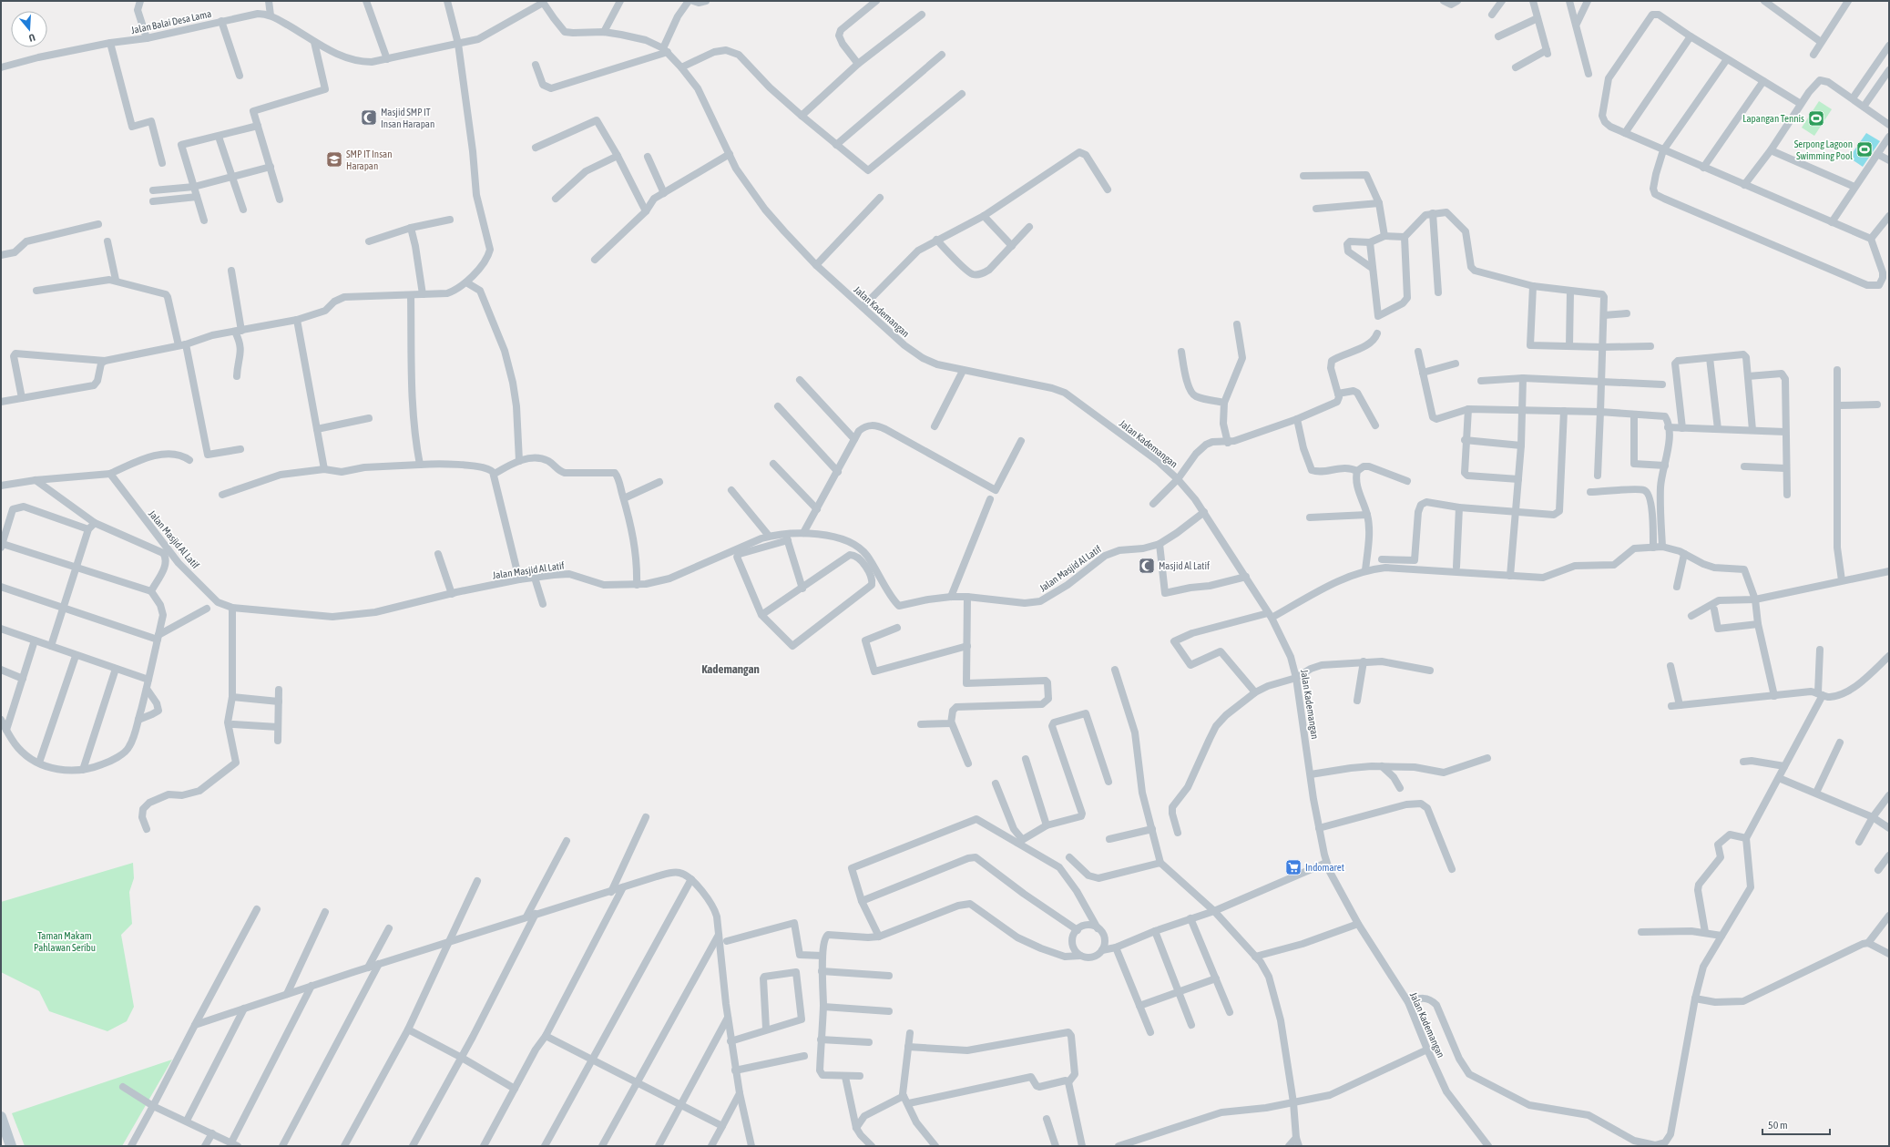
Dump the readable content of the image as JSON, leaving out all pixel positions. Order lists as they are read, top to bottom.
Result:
{
  "streets": {
    "street": ["Jalan Balai Desa Lama", "Jalan Kademangan", "Jalan Masjid Al Latif"]
  },
  "crossings": [
    ["Jalan Balai Desa Lama", "Jalan Kademangan"],
    ["Jalan Kademangan", "Jalan Masjid Al Latif"]
  ],
  "districts": ["Kademangan"],
  "parks": ["Taman Makam Pahlawan Seribu"],
  "places": {
    "mosque": ["Masjid SMP IT Insan Harapan", "Masjid Al Latif"],
    "sports": ["Lapangan Tennis", "Serpong Lagoon Swimming Pool"],
    "school or university": ["SMP IT Insan Harapan"],
    "supermarket": ["Indomaret"]
  },
  "scale_bar": "50 m",
  "north": "bottom"
}
